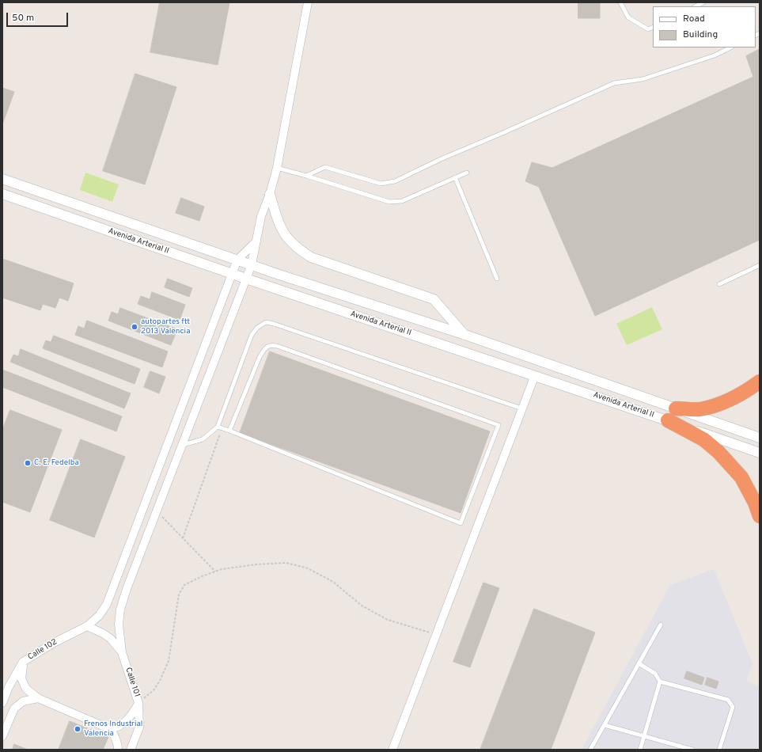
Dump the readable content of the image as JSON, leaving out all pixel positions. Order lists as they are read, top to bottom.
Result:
{
  "streets": {
    "street": ["Avenida Arterial II", "Calle 102", "Calle 101"]
  },
  "crossings": [
    ["Avenida Arterial II", "Calle 102"],
    ["Calle 102", "Calle 101"]
  ],
  "places": ["autopartes ftt 2013 Valencia", "C. E. Fedelba", "Frenos Industrial Valencia"],
  "legend": ["Road", "Building"],
  "scale_bar": "50 m"
}
